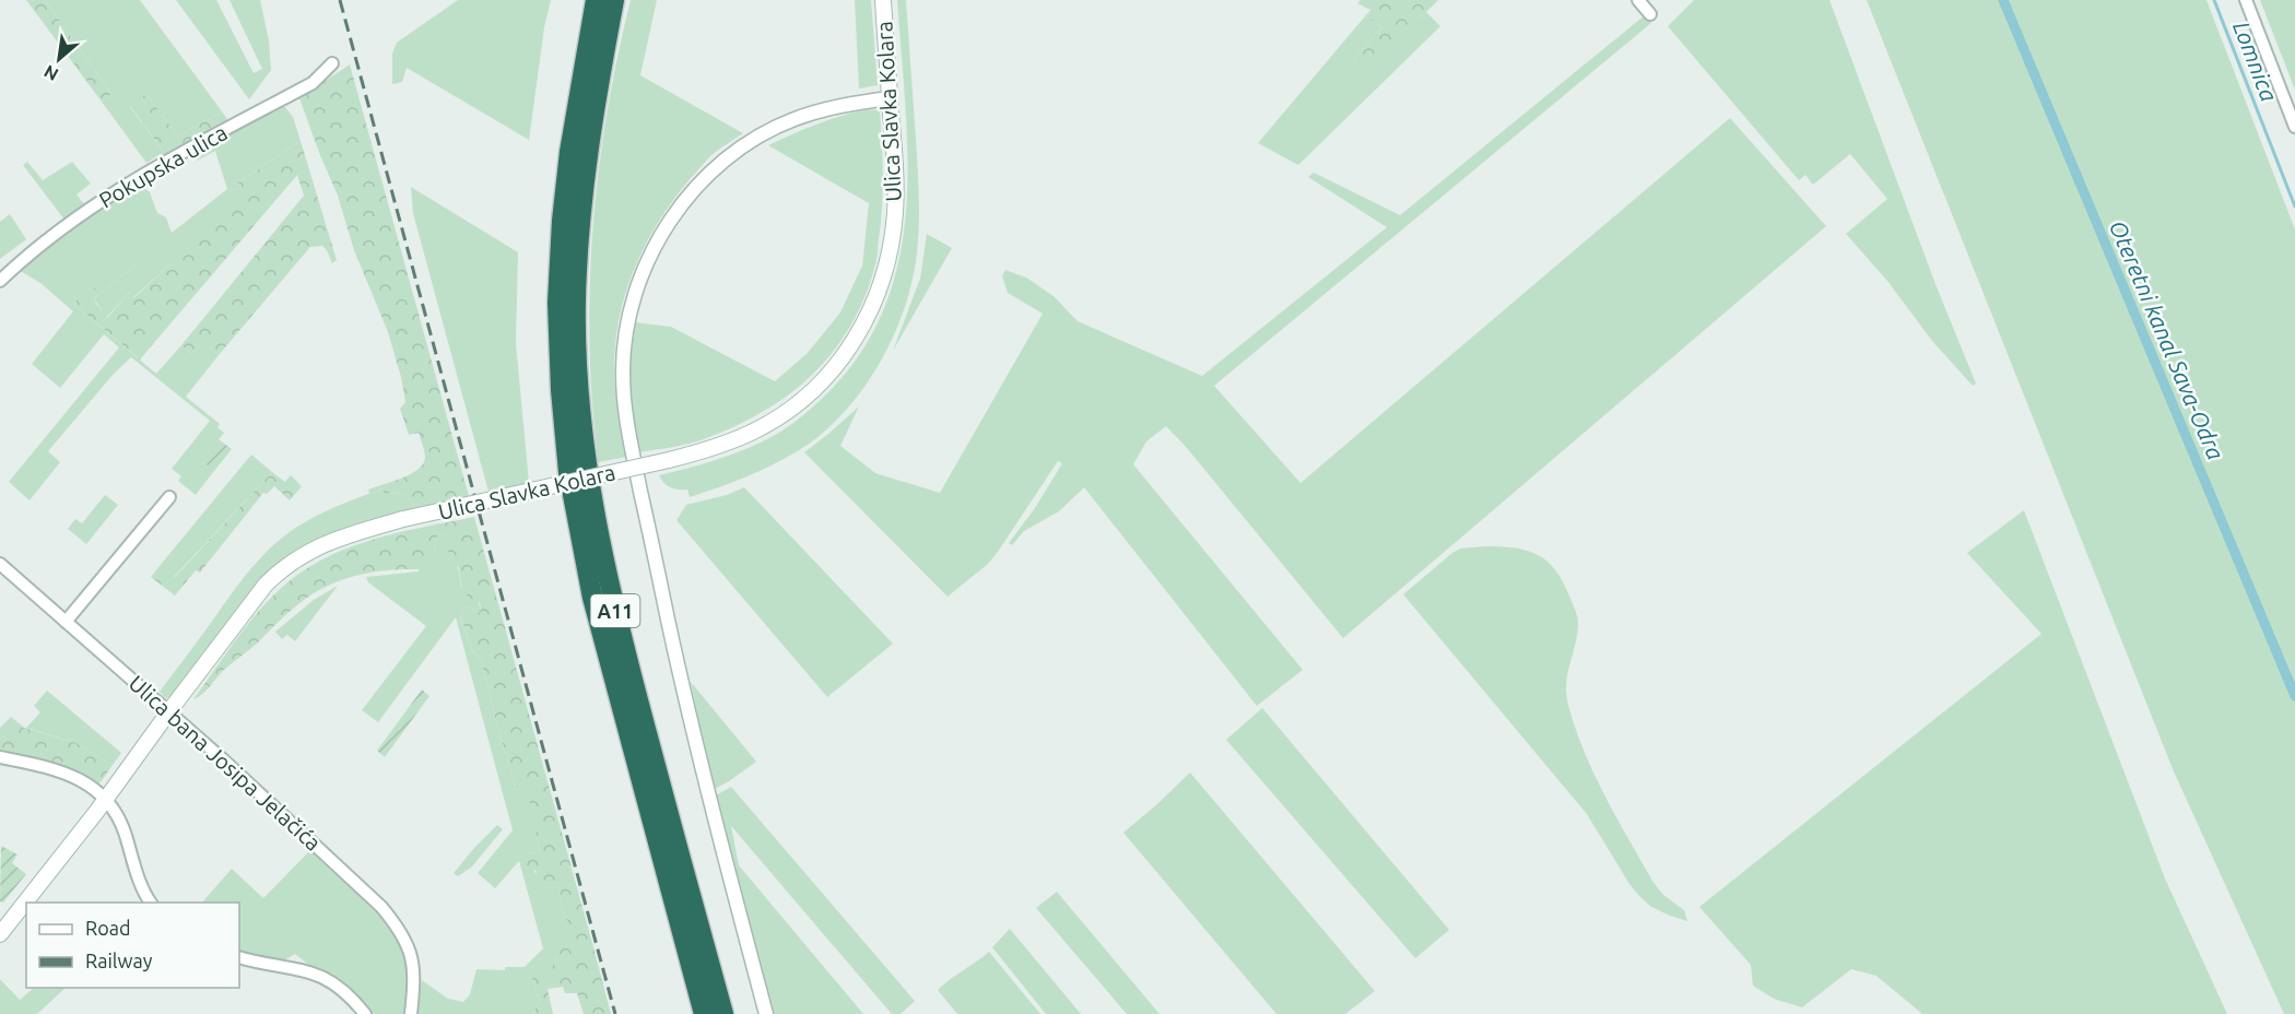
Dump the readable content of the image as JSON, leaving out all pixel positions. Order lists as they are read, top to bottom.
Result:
{
  "streets": {
    "highway": ["A11"],
    "main road": ["Ulica Slavka Kolara"],
    "street": ["Pokupska ulica", "Ulica bana Josipa Jelačića"]
  },
  "crossings": [
    ["Ulica Slavka Kolara", "Ulica bana Josipa Jelačića"]
  ],
  "water": ["Lomnica", "Oteretni kanal Sava-Odra"],
  "legend": ["Road", "Railway"],
  "north": "bottom left"
}
